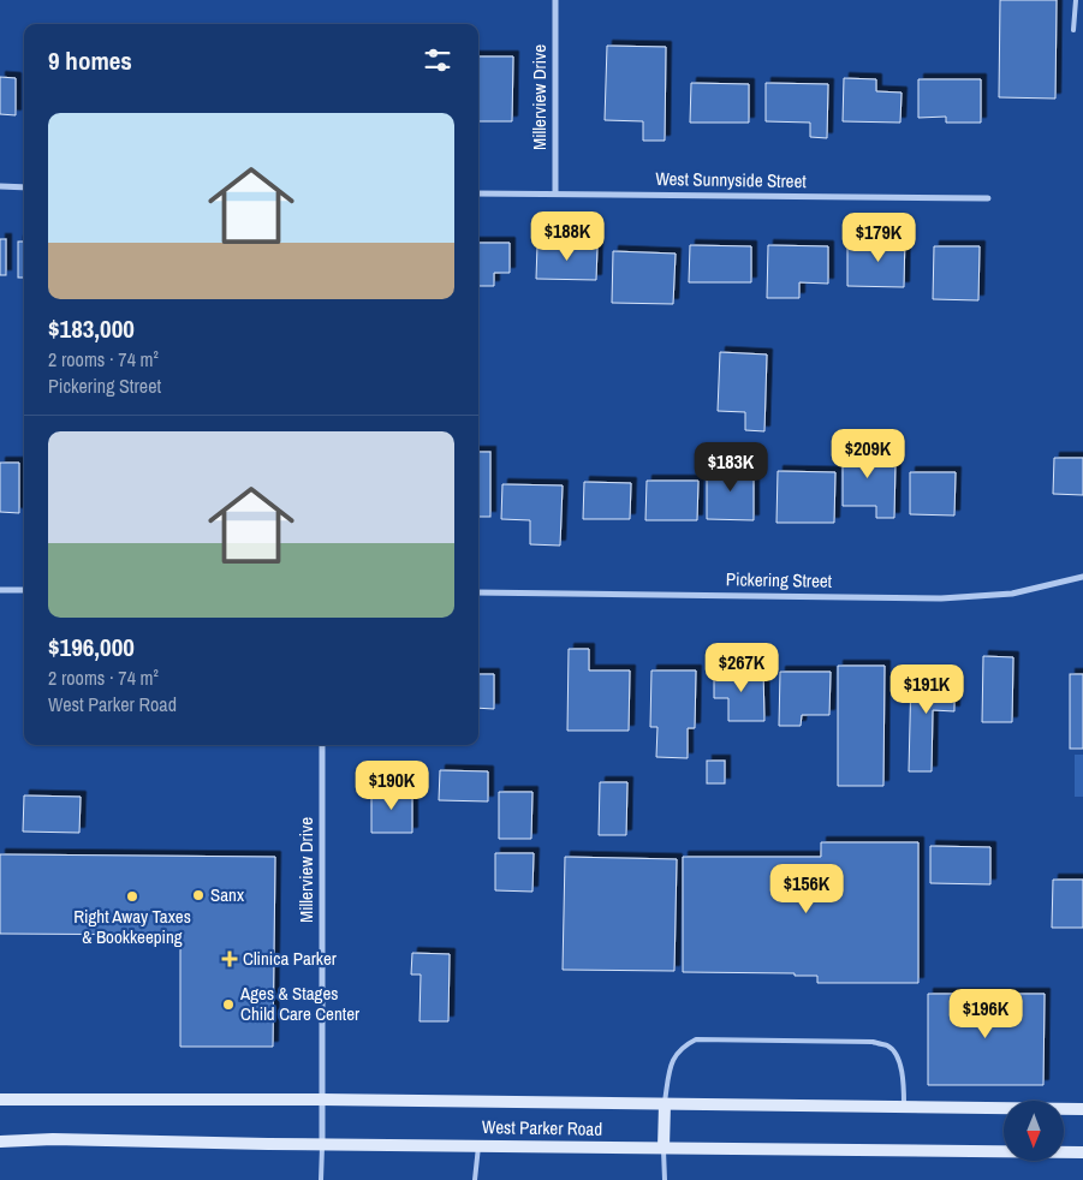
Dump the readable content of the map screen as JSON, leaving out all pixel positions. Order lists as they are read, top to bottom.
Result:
{
  "streets": {
    "main road": ["West Parker Road"],
    "street": ["Millerview Drive", "West Sunnyside Street", "Pickering Street"]
  },
  "crossings": [
    ["Millerview Drive", "West Sunnyside Street"],
    ["Millerview Drive", "West Parker Road"]
  ],
  "places": {
    "other": ["Sanx", "Right Away Taxes & Bookkeeping", "Ages & Stages Child Care Center"],
    "health": ["Clinica Parker"]
  },
  "north": "bottom",
  "page": {
    "heading": "9 homes",
    "list": [
      {
        "name": "$183,000",
        "note": "2 rooms · 74 m² · Pickering Street"
      },
      {
        "name": "$196,000",
        "note": "2 rooms · 74 m² · West Parker Road"
      }
    ],
    "price": [
      "$188K",
      "$179K",
      "$209K",
      "$183K",
      "$267K",
      "$191K",
      "$190K",
      "$156K",
      "$196K"
    ]
  }
}
